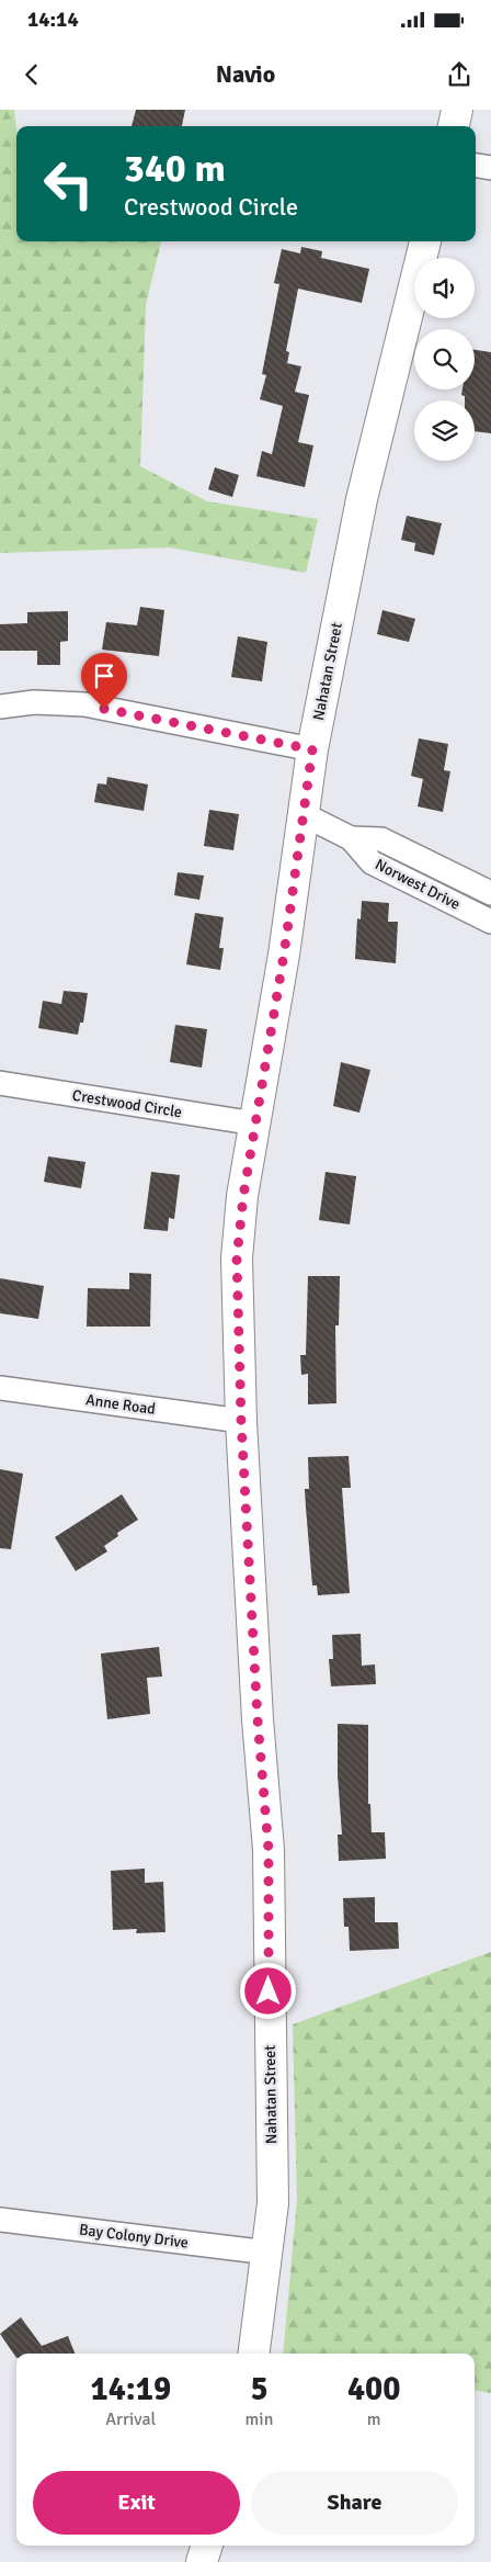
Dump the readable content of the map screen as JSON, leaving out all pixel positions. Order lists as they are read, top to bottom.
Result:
{
  "streets": {
    "main road": ["Nahatan Street"],
    "street": [
      "Norwest Drive",
      "Crestwood Circle",
      "Anne Road",
      "Bay Colony Drive"
    ]
  },
  "crossings": [
    ["Nahatan Street", "Norwest Drive"],
    ["Nahatan Street", "Crestwood Circle"],
    ["Nahatan Street", "Anne Road"],
    ["Nahatan Street", "Bay Colony Drive"]
  ],
  "page": {
    "status": "14:14",
    "header": "Navio",
    "turn": ["340 m", "Crestwood Circle"],
    "eta": [
      "14:19",
      "Arrival",
      "5",
      "min",
      "400",
      "m"
    ],
    "buttons": ["Exit", "Share"]
  }
}
